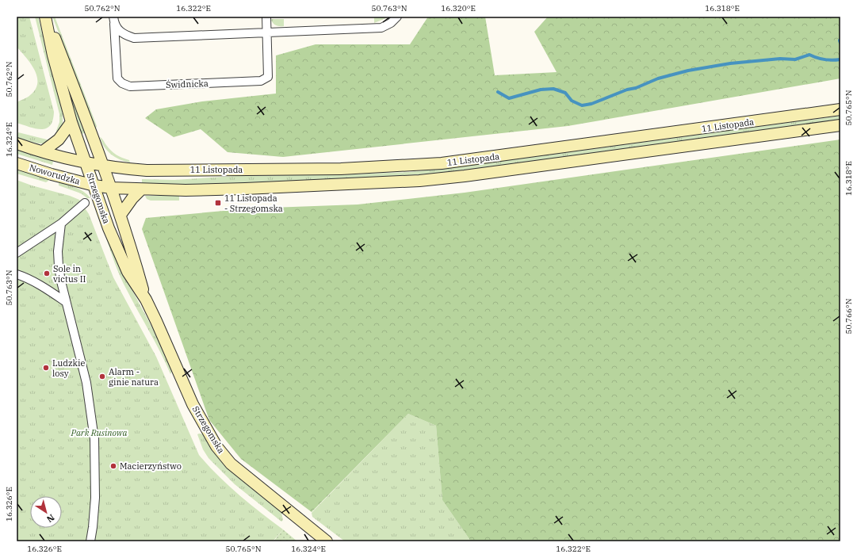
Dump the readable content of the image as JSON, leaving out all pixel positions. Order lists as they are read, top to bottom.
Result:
{
  "streets": {
    "main road": ["11 Listopada", "Noworudzka", "Strzegomska"],
    "street": ["Świdnicka"]
  },
  "crossings": [
    ["11 Listopada", "Noworudzka"],
    ["11 Listopada", "Strzegomska"],
    ["Noworudzka", "Strzegomska"]
  ],
  "parks": ["Park Rusinowa"],
  "places": {
    "transit": ["11 Listopada - Strzegomska"],
    "other": [
      "Sole in victus II",
      "Ludzkie losy",
      "Alarm - ginie natura",
      "Macierzyństwo"
    ]
  },
  "north": "bottom right",
  "coordinates": [
    "50.762°N",
    "16.322°E",
    "50.763°N",
    "16.320°E",
    "16.318°E",
    "50.765°N",
    "16.324°E",
    "50.766°N",
    "16.326°E"
  ]
}
